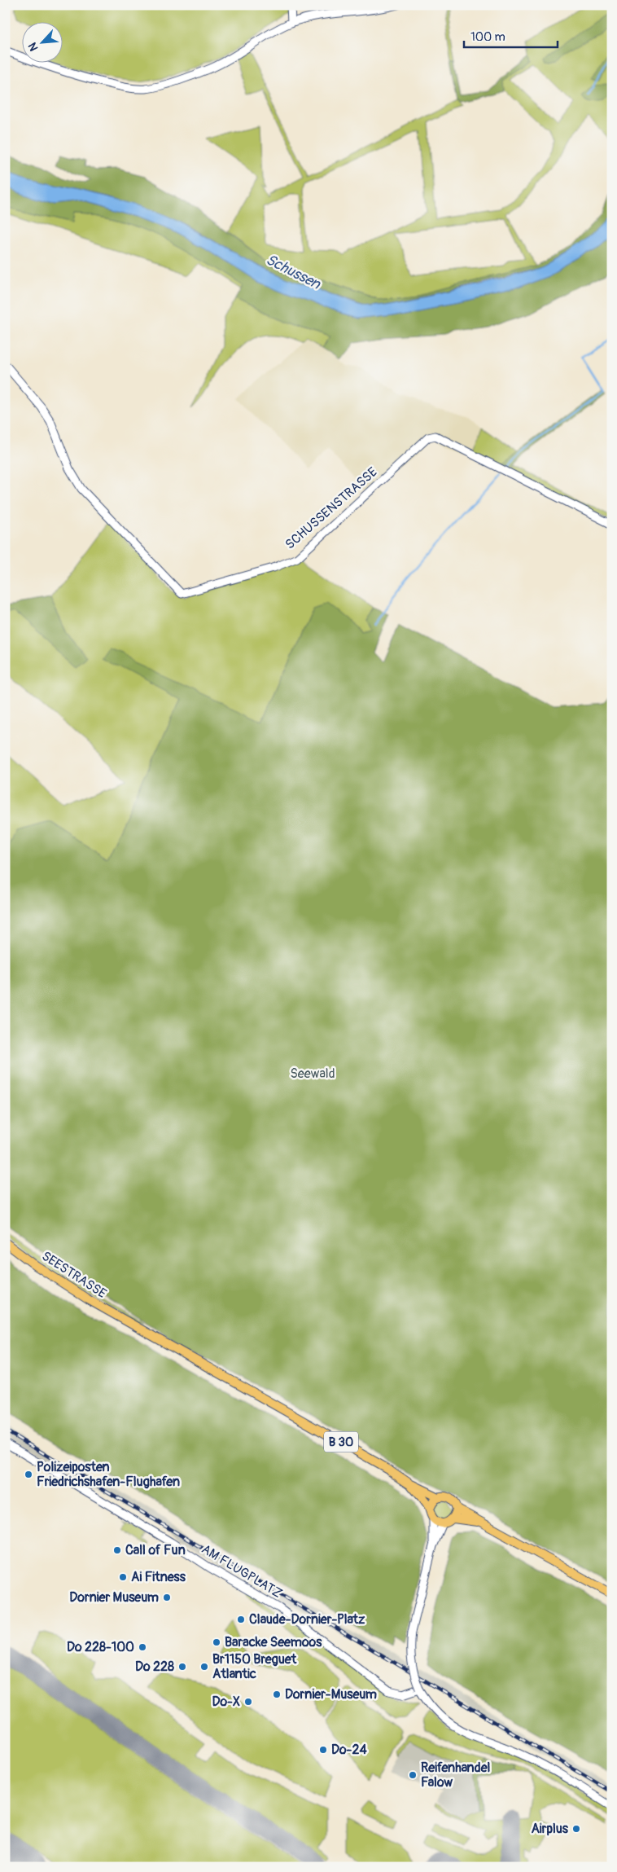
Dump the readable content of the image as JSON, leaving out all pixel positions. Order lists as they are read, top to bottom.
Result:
{
  "streets": {
    "main road": ["SEESTRASSE", "B 30"],
    "street": ["SCHUSSENSTRASSE", "AM FLUGPLATZ"]
  },
  "crossings": [
    ["SEESTRASSE", "B 30"]
  ],
  "water": ["Schussen"],
  "parks": ["Seewald"],
  "places": [
    "Polizeiposten Friedrichshafen-Flughafen",
    "Call of Fun",
    "Ai Fitness",
    "Dornier Museum",
    "Claude-Dornier-Platz",
    "Baracke Seemoos",
    "Do 228-100",
    "Do 228",
    "Br1150 Breguet Atlantic",
    "Dornier-Museum",
    "Do-X",
    "Do-24",
    "Reifenhandel Falow",
    "Airplus"
  ],
  "scale_bar": "100 m",
  "north": "bottom left"
}
